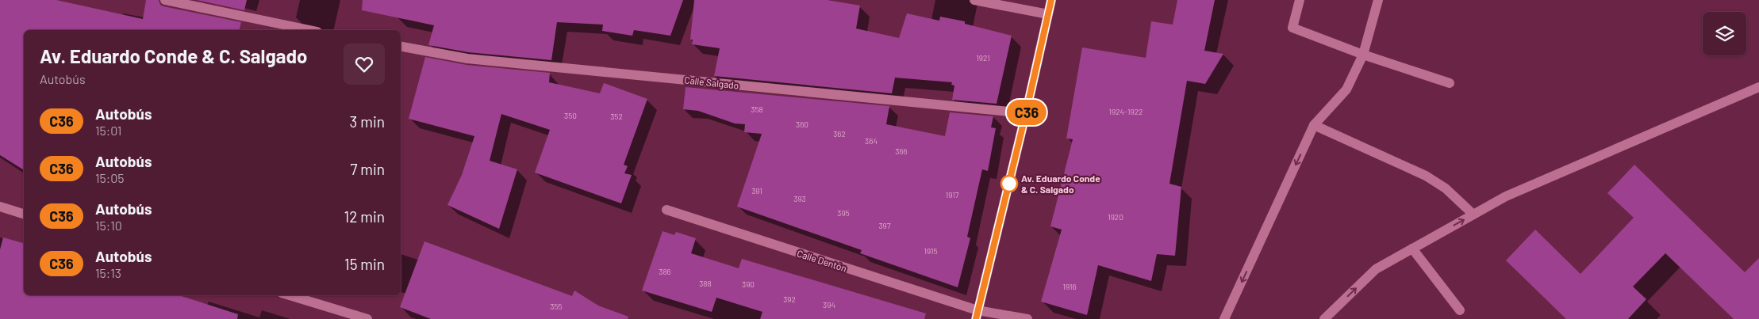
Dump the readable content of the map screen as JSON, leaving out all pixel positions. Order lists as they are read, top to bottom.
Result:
{
  "streets": {
    "street": ["Calle Salgado", "Calle Dentón"]
  },
  "places": ["Av. Eduardo Conde & C. Salgado"],
  "lines": ["bus line C36"],
  "house_numbers": [
    "1921",
    "358",
    "1924-1922",
    "350",
    "352",
    "360",
    "362",
    "364",
    "366",
    "391",
    "1917",
    "393",
    "395",
    "1920",
    "397",
    "1915",
    "386",
    "388",
    "390",
    "1916",
    "392",
    "394",
    "355"
  ],
  "page": {
    "on_map": "C36",
    "heading": ["Av. Eduardo Conde & C. Salgado", "Autobús"],
    "list": [
      {
        "mark": "C36",
        "name": "Autobús",
        "note": "15:01",
        "value": "3 min"
      },
      {
        "mark": "C36",
        "name": "Autobús",
        "note": "15:05",
        "value": "7 min"
      },
      {
        "mark": "C36",
        "name": "Autobús",
        "note": "15:10",
        "value": "12 min"
      },
      {
        "mark": "C36",
        "name": "Autobús",
        "note": "15:13",
        "value": "15 min"
      }
    ]
  }
}
